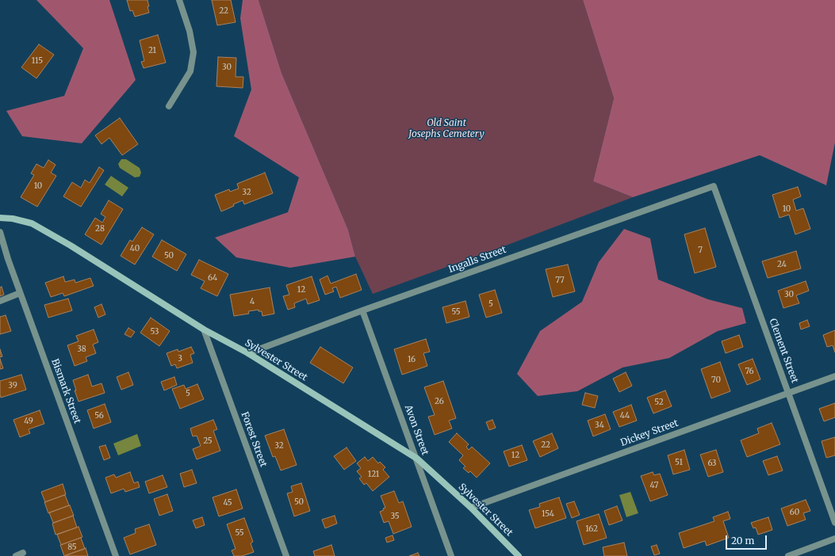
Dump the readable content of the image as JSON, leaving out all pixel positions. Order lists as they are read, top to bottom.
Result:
{
  "streets": {
    "street": [
      "Ingalls Street",
      "Clement Street",
      "Sylvester Street",
      "Bismark Street",
      "Avon Street",
      "Dickey Street",
      "Forest Street"
    ]
  },
  "crossings": [
    ["Ingalls Street", "Clement Street"],
    ["Ingalls Street", "Sylvester Street"],
    ["Ingalls Street", "Avon Street"],
    ["Clement Street", "Dickey Street"],
    ["Sylvester Street", "Avon Street"],
    ["Sylvester Street", "Dickey Street"],
    ["Sylvester Street", "Forest Street"]
  ],
  "parks": ["Old Saint Josephs Cemetery"],
  "house_numbers": [
    "22",
    "21",
    "115",
    "30",
    "10",
    "32",
    "10",
    "28",
    "40",
    "7",
    "50",
    "24",
    "64",
    "77",
    "12",
    "30",
    "4",
    "5",
    "55",
    "53",
    "38",
    "3",
    "16",
    "76",
    "70",
    "39",
    "5",
    "26",
    "52",
    "56",
    "44",
    "49",
    "34",
    "25",
    "22",
    "32",
    "12",
    "51",
    "63",
    "121",
    "47",
    "50",
    "45",
    "60",
    "154",
    "35",
    "162",
    "55",
    "85"
  ],
  "scale_bar": "20 m"
}
